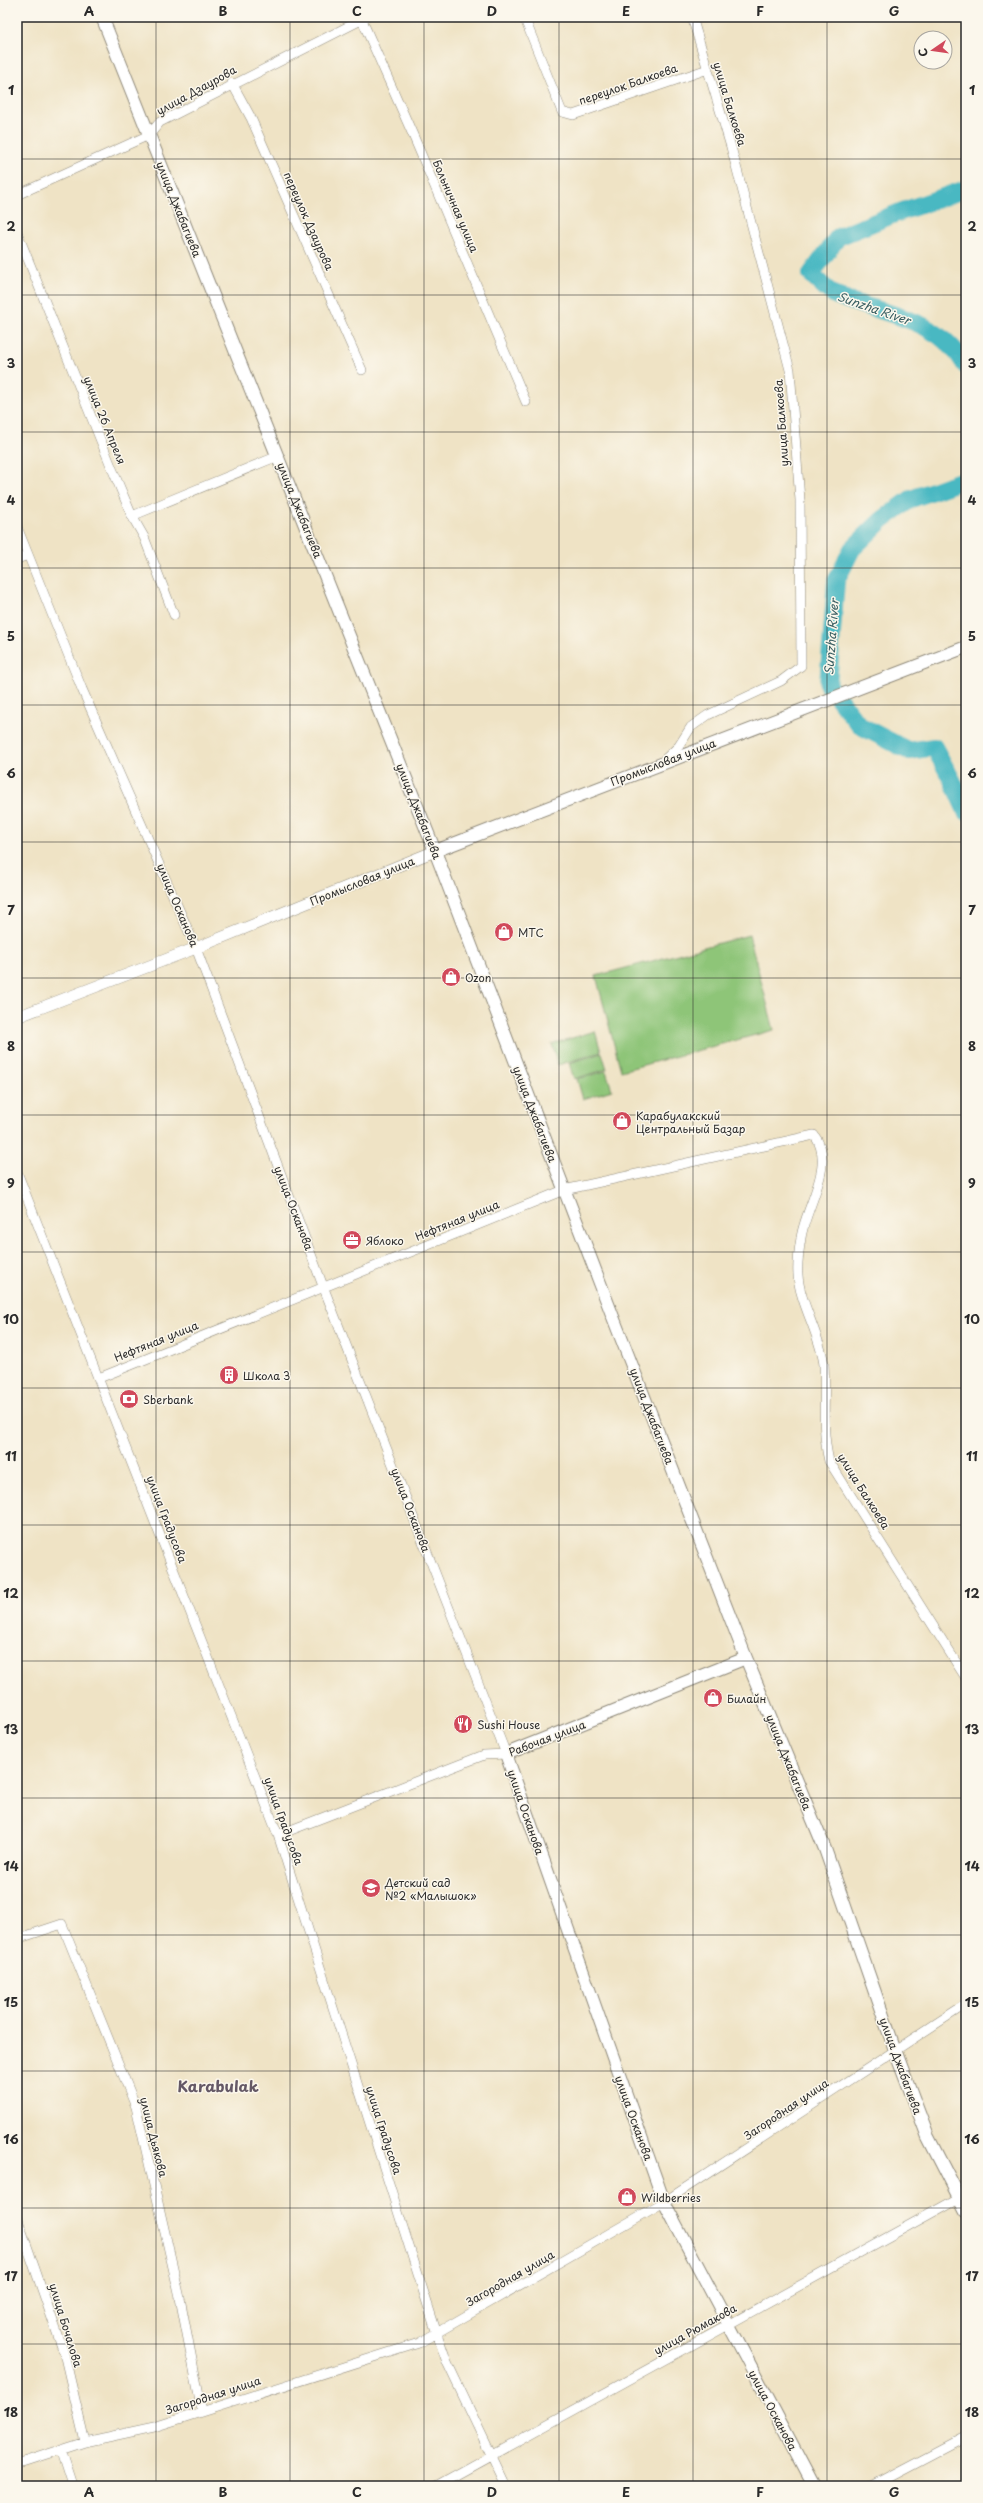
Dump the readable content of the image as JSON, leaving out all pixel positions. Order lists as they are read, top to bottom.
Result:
{
  "streets": {
    "main road": [
      "улица Джабагиева",
      "Промысловая улица",
      "улица Осканова",
      "Рабочая улица"
    ],
    "street": [
      "переулок Балкоева",
      "улица Дзаурова",
      "улица Балкоева",
      "Больничная улица",
      "переулок Дзаурова",
      "улица 26 Апреля",
      "Нефтяная улица",
      "улица Градусова",
      "Загородная улица",
      "улица Дьякова",
      "улица Бочалова",
      "улица Рюмакова"
    ]
  },
  "crossings": [
    ["переулок Балкоева", "улица Балкоева"],
    ["улица Дзаурова", "Больничная улица"],
    ["улица Дзаурова", "улица Джабагиева"],
    ["улица Дзаурова", "переулок Дзаурова"],
    ["улица Балкоева", "Промысловая улица"],
    ["улица Балкоева", "Нефтяная улица"],
    ["улица Джабагиева", "Промысловая улица"],
    ["улица Джабагиева", "Нефтяная улица"],
    ["улица Джабагиева", "Рабочая улица"],
    ["улица Джабагиева", "Загородная улица"],
    ["улица Джабагиева", "улица Рюмакова"],
    ["Промысловая улица", "улица Осканова"],
    ["улица Осканова", "Нефтяная улица"],
    ["улица Осканова", "Рабочая улица"],
    ["улица Осканова", "Загородная улица"],
    ["улица Осканова", "улица Рюмакова"],
    ["Нефтяная улица", "улица Градусова"],
    ["улица Градусова", "Рабочая улица"],
    ["улица Градусова", "Загородная улица"],
    ["улица Градусова", "улица Рюмакова"],
    ["Загородная улица", "улица Дьякова"],
    ["Загородная улица", "улица Бочалова"]
  ],
  "districts": ["Karabulak"],
  "water": ["Sunzha River"],
  "places": {
    "shop": [
      "МТС",
      "Ozon",
      "Карабулакский Центральный Базар",
      "Билайн",
      "Wildberries"
    ],
    "office": ["Яблоко"],
    "building": ["Школа 3"],
    "bank": ["Sberbank"],
    "restaurant": ["Sushi House"],
    "school or university": ["Детский сад №2 «Малышок»"]
  },
  "north": "left",
  "grid": {
    "columns": [
      "A",
      "B",
      "C",
      "D",
      "E",
      "F",
      "G"
    ],
    "rows": [
      "1",
      "2",
      "3",
      "4",
      "5",
      "6",
      "7",
      "8",
      "9",
      "10",
      "11",
      "12",
      "13",
      "14",
      "15",
      "16",
      "17",
      "18"
    ]
  }
}
